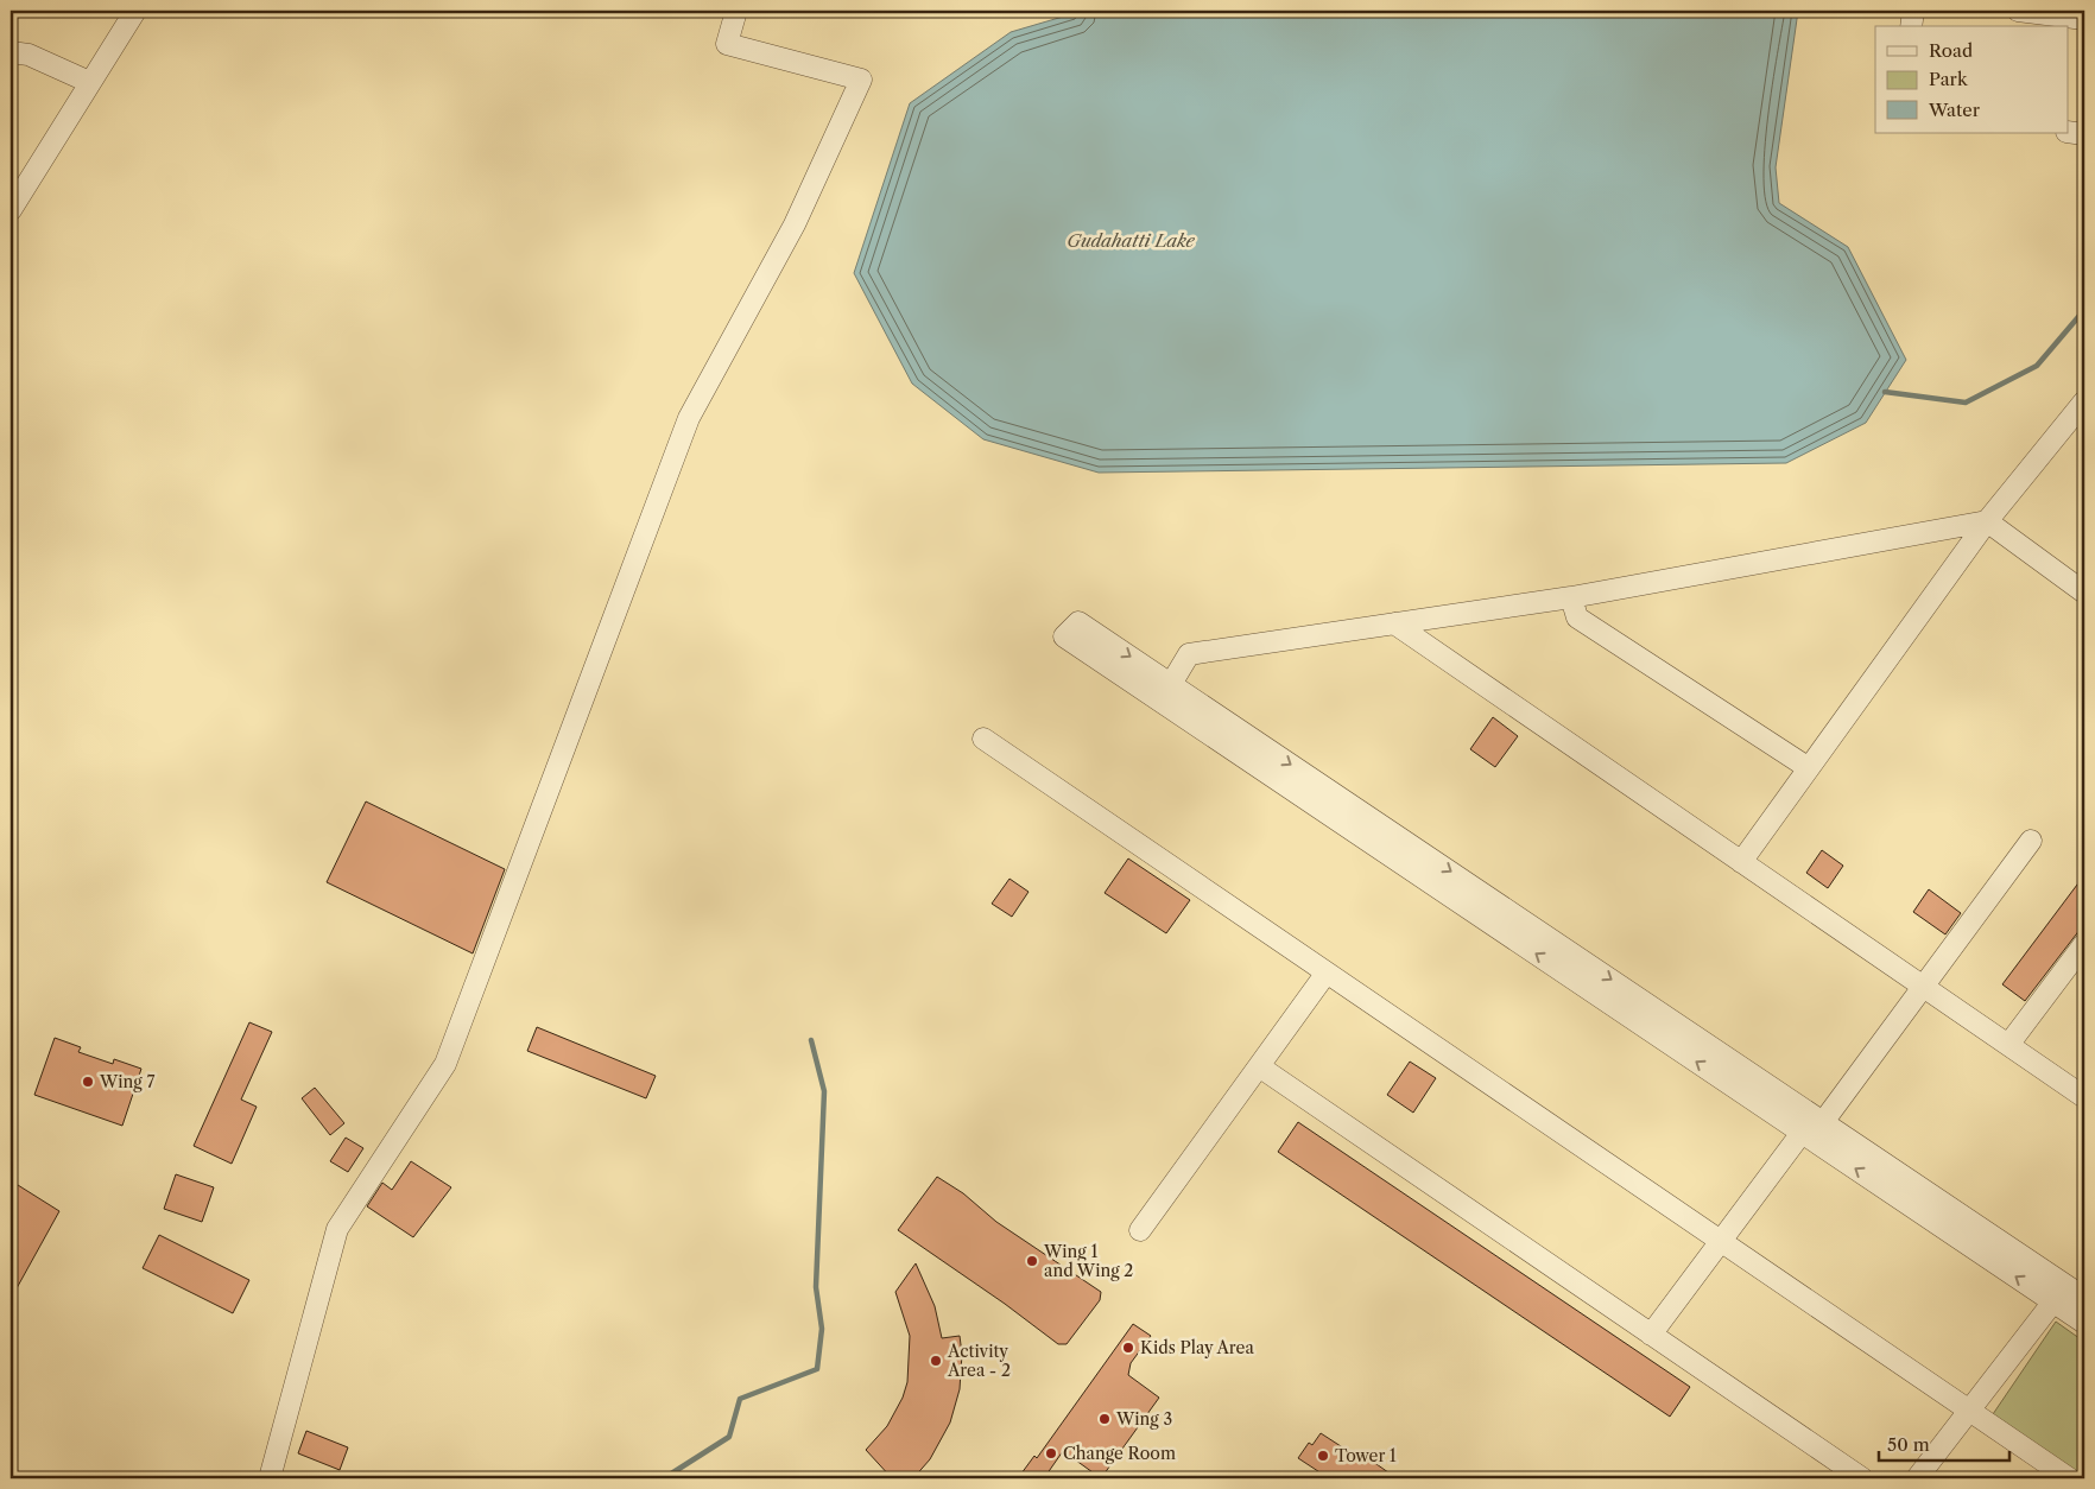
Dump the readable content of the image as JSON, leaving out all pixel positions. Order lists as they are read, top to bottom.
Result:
{
  "water": ["Gudahatti Lake"],
  "places": [
    "Wing 7",
    "Wing 1 and Wing 2",
    "Kids Play Area",
    "Activity Area - 2",
    "Wing 3",
    "Change Room",
    "Tower 1"
  ],
  "legend": ["Road", "Park", "Water"],
  "scale_bar": "50 m"
}
